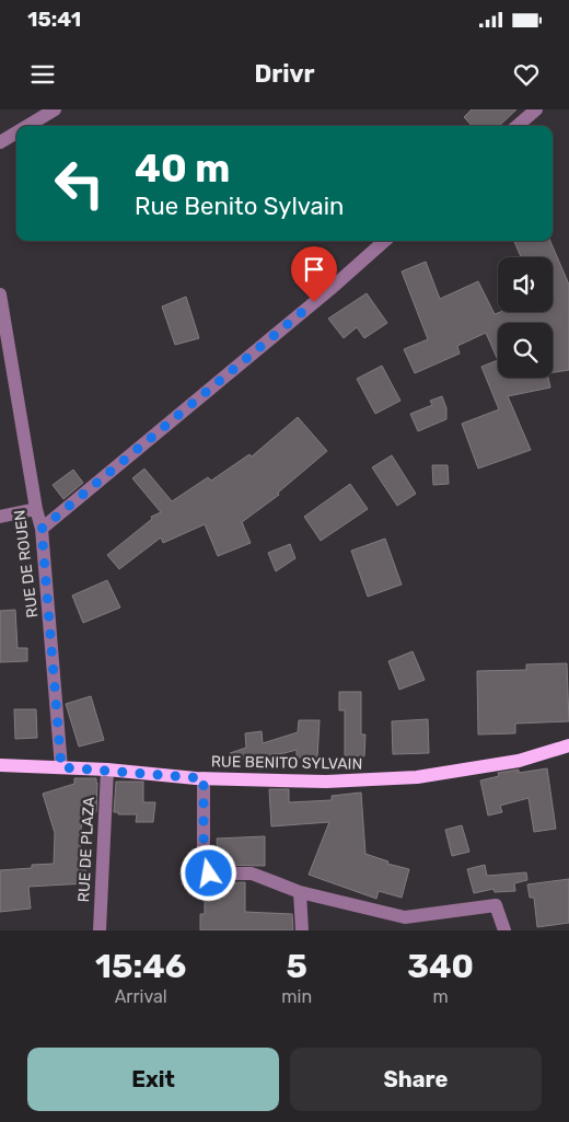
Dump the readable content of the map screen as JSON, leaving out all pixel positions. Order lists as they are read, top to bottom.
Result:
{
  "streets": {
    "main road": ["RUE BENITO SYLVAIN"],
    "street": ["RUE DE ROUEN", "RUE DE PLAZA"]
  },
  "crossings": [
    ["RUE DE ROUEN", "RUE BENITO SYLVAIN"],
    ["RUE BENITO SYLVAIN", "RUE DE PLAZA"]
  ],
  "page": {
    "status": "15:41",
    "header": "Drivr",
    "turn": ["40 m", "Rue Benito Sylvain"],
    "eta": [
      "15:46",
      "Arrival",
      "5",
      "min",
      "340",
      "m"
    ],
    "buttons": ["Exit", "Share"]
  }
}
